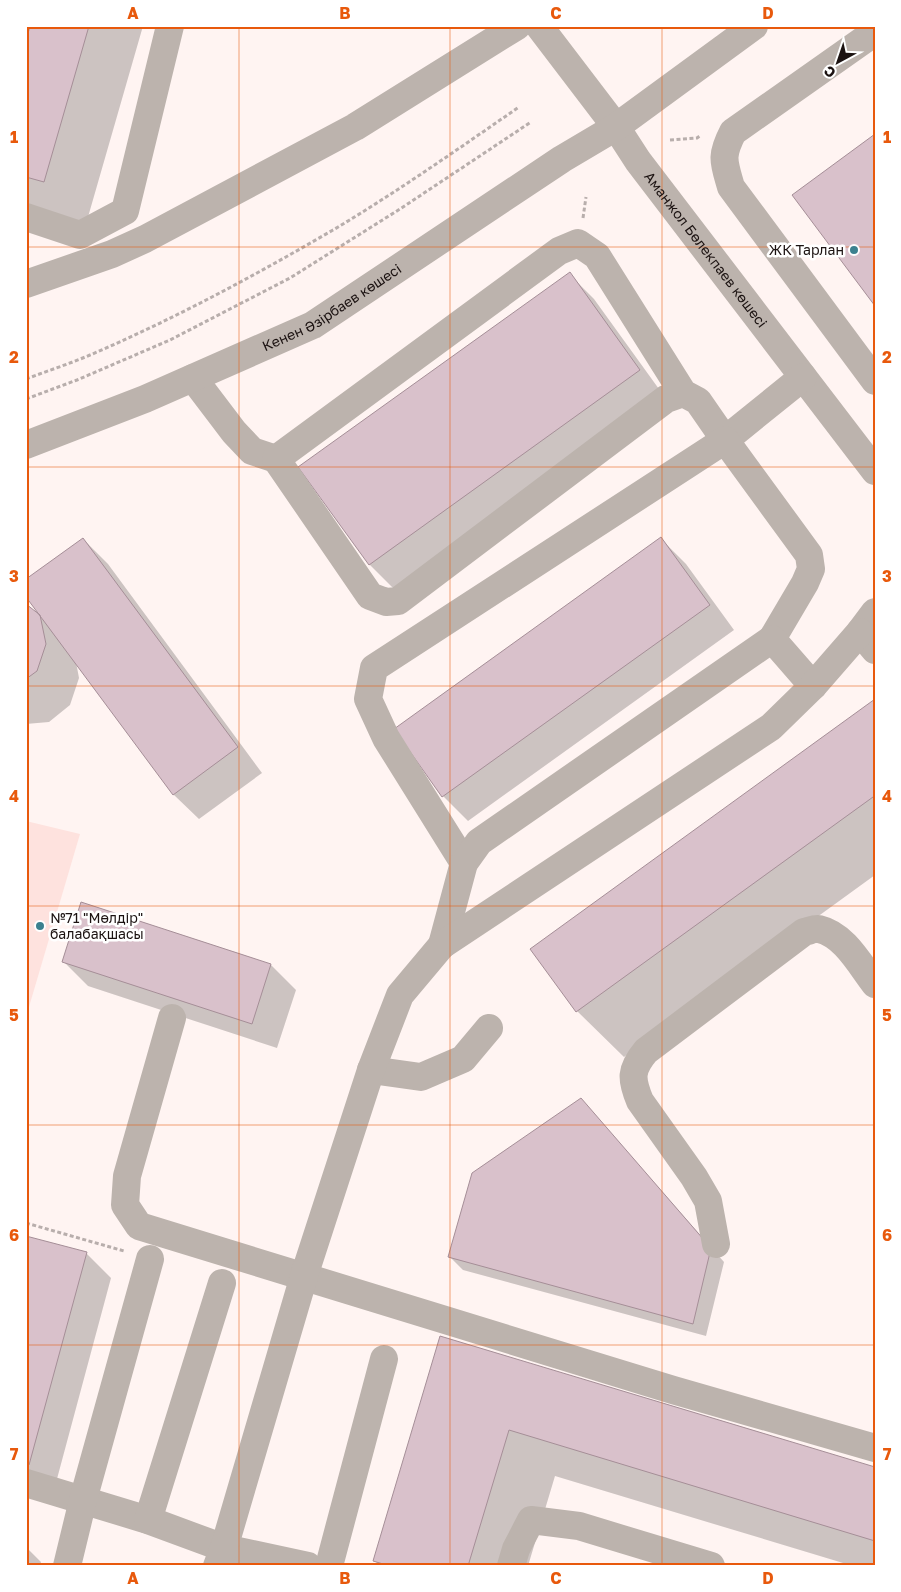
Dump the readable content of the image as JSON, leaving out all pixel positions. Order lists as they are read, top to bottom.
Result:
{
  "streets": {
    "street": ["Аманжол Бөлекпаев көшесі", "Кенен Әзірбаев көшесі"]
  },
  "crossings": [
    ["Аманжол Бөлекпаев көшесі", "Кенен Әзірбаев көшесі"]
  ],
  "places": ["ЖК Тарлан", "№71 \"Мөлдір\" балабақшасы"],
  "north": "bottom left",
  "grid": {
    "columns": [
      "A",
      "B",
      "C",
      "D"
    ],
    "rows": [
      "1",
      "2",
      "3",
      "4",
      "5",
      "6",
      "7"
    ]
  }
}
